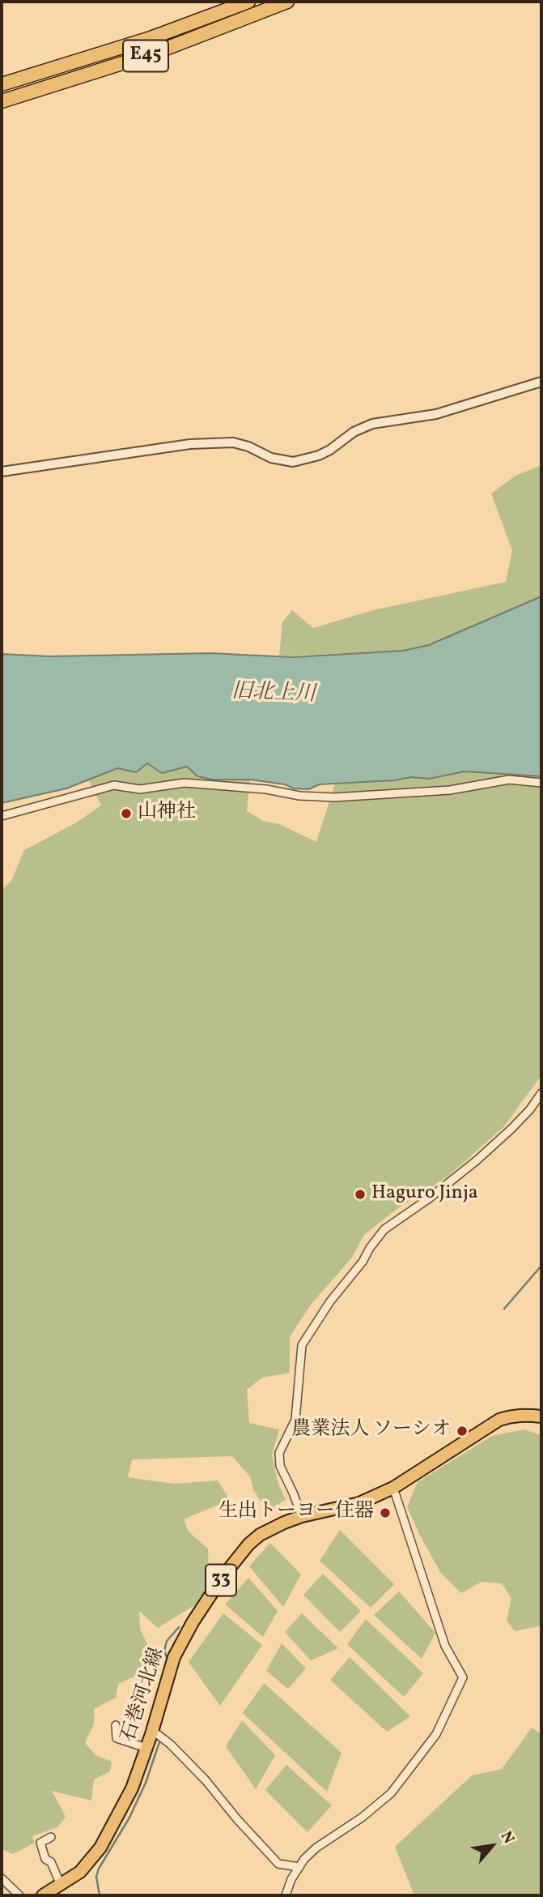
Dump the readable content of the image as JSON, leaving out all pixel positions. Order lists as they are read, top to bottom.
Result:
{
  "streets": {
    "highway": ["E45"],
    "main road": ["33", "石巻河北線"]
  },
  "water": ["旧北上川"],
  "places": [
    "山神社",
    "Haguro Jinja",
    "農業法人 ソーシオ",
    "生出トーヨー住器"
  ],
  "north": "top right"
}
